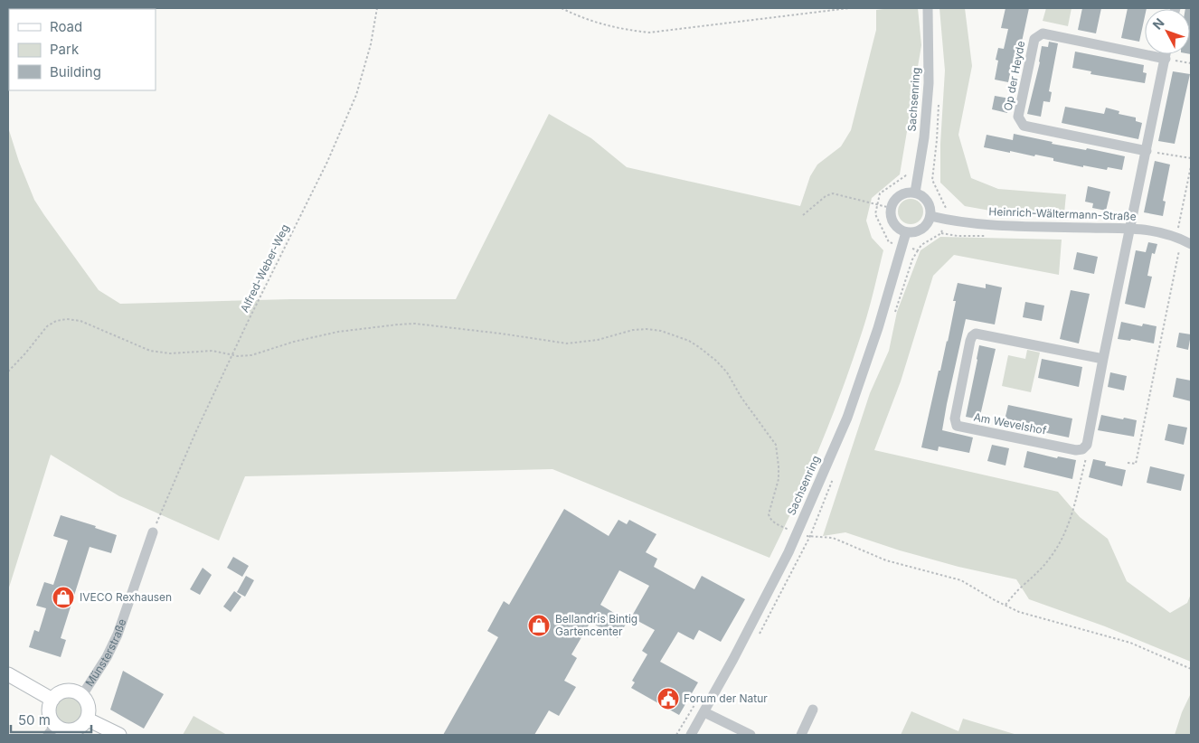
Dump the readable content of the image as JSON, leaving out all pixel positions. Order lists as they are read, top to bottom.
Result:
{
  "streets": {
    "street": [
      "Op der Heyde",
      "Sachsenring",
      "Heinrich-Wältermann-Straße",
      "Am Wevelshof",
      "Münsterstraße"
    ],
    "path": ["Alfred-Weber-Weg"]
  },
  "crossings": [
    ["Sachsenring", "Heinrich-Wältermann-Straße"],
    ["Heinrich-Wältermann-Straße", "Am Wevelshof"],
    ["Alfred-Weber-Weg", "Münsterstraße"]
  ],
  "places": {
    "shop": ["IVECO Rexhausen", "Bellandris Bintig Gartencenter"],
    "public building": ["Forum der Natur"]
  },
  "legend": ["Road", "Park", "Building"],
  "scale_bar": "50 m",
  "north": "top left"
}
